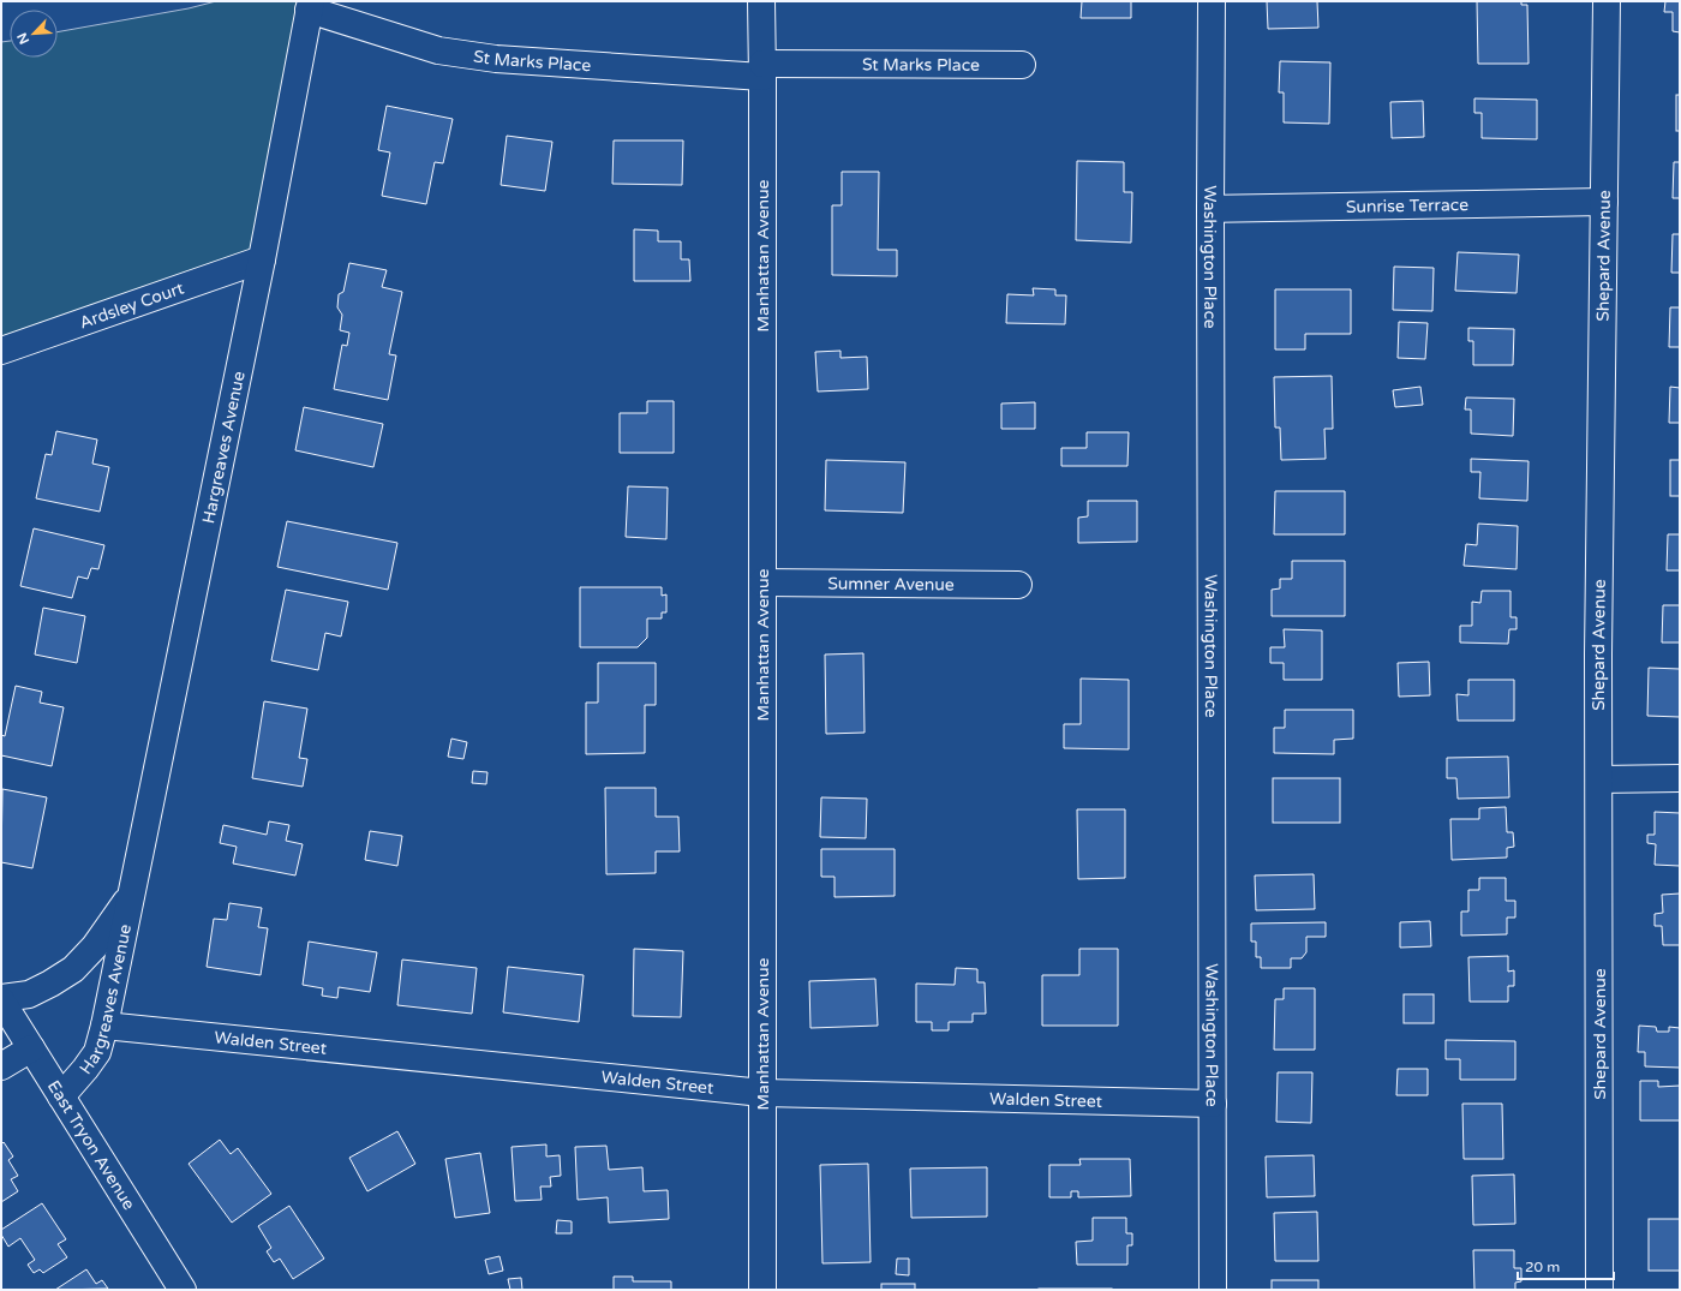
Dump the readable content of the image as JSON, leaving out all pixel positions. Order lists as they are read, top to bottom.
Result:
{
  "streets": {
    "street": [
      "St Marks Place",
      "Sunrise Terrace",
      "Manhattan Avenue",
      "Washington Place",
      "Shepard Avenue",
      "Ardsley Court",
      "Hargreaves Avenue",
      "Sumner Avenue",
      "Walden Street",
      "East Tryon Avenue"
    ]
  },
  "crossings": [
    ["St Marks Place", "Manhattan Avenue"],
    ["St Marks Place", "Hargreaves Avenue"],
    ["Sunrise Terrace", "Washington Place"],
    ["Sunrise Terrace", "Shepard Avenue"],
    ["Manhattan Avenue", "Sumner Avenue"],
    ["Manhattan Avenue", "Walden Street"],
    ["Washington Place", "Walden Street"],
    ["Ardsley Court", "Hargreaves Avenue"],
    ["Hargreaves Avenue", "Walden Street"],
    ["Hargreaves Avenue", "East Tryon Avenue"]
  ],
  "scale_bar": "20 m",
  "north": "bottom left"
}
